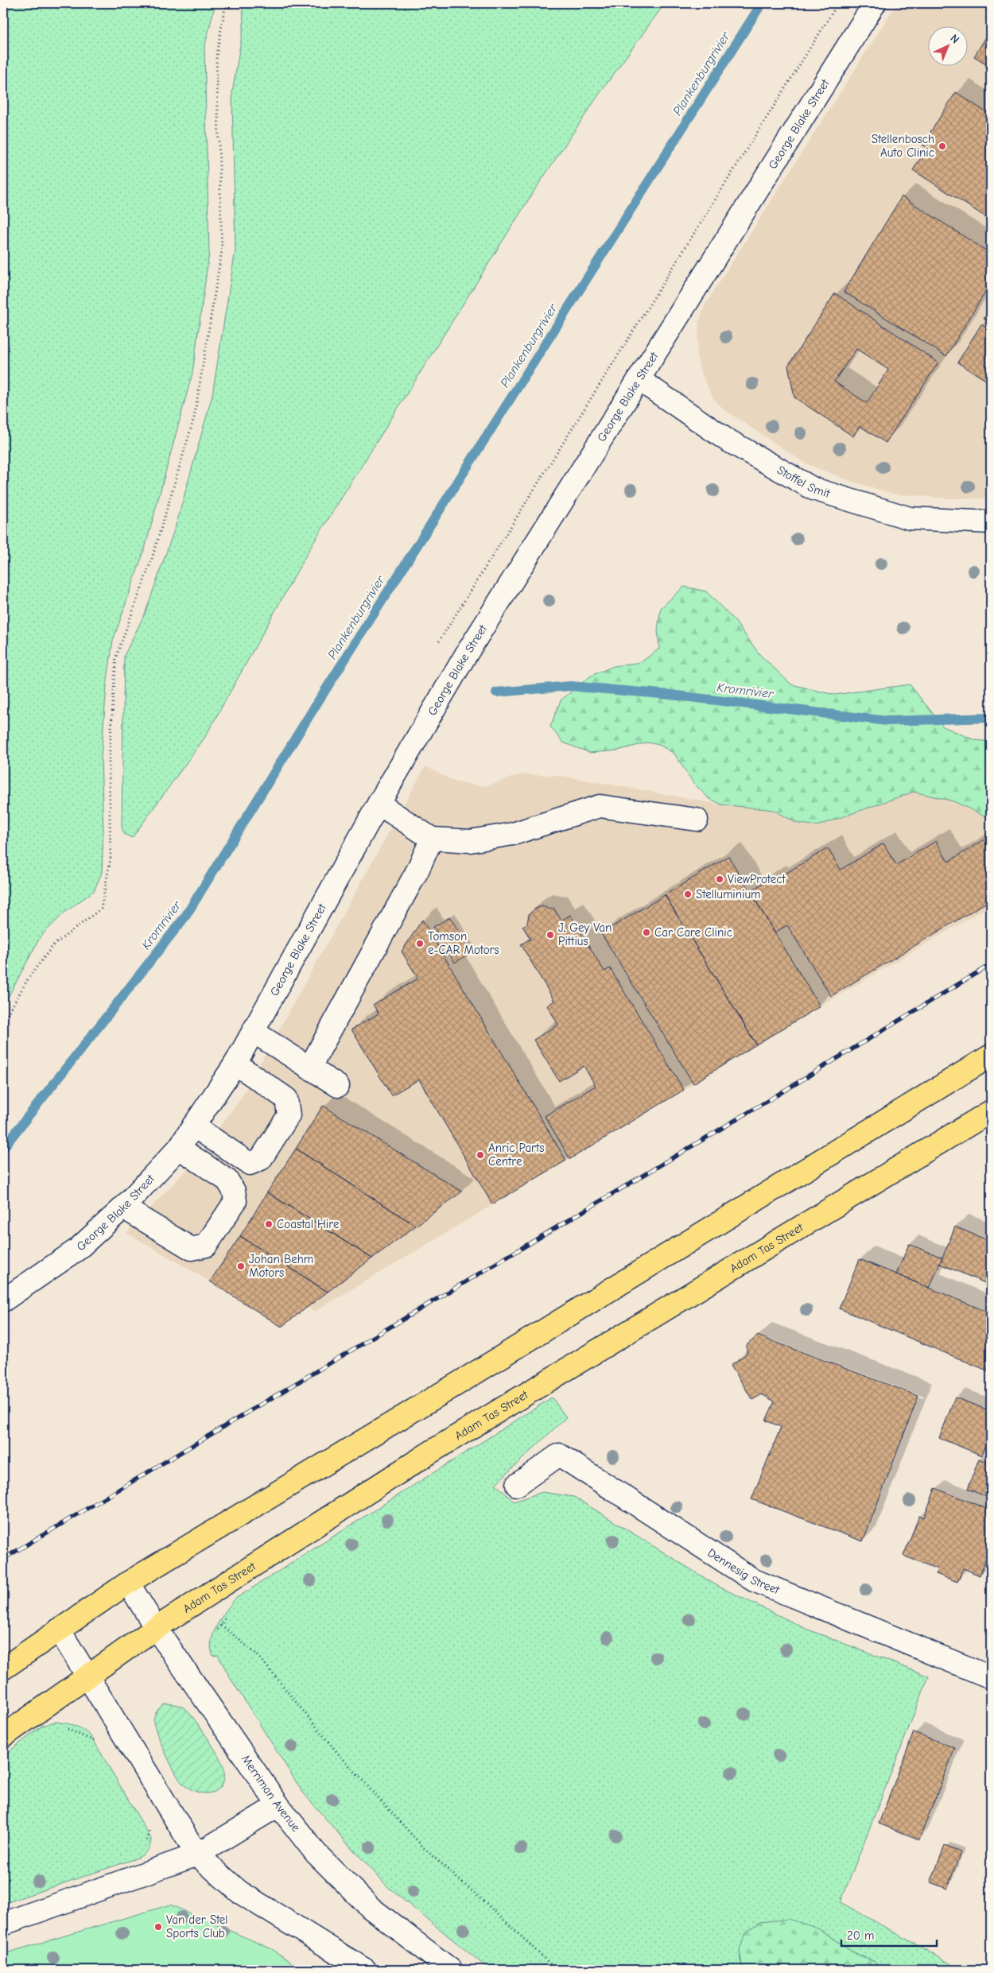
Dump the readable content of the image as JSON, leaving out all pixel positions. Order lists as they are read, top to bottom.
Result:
{
  "streets": {
    "main road": ["Adam Tas Street"],
    "street": [
      "George Blake Street",
      "Stoffel Smit",
      "Dennesig Street",
      "Merriman Avenue"
    ]
  },
  "crossings": [
    ["George Blake Street", "Stoffel Smit"],
    ["Adam Tas Street", "Merriman Avenue"]
  ],
  "water": ["Plankenburgrivier", "Kromrivier"],
  "places": [
    "Stellenbosch Auto Clinic",
    "ViewProtect",
    "Stelluminium",
    "Car Care Clinic",
    "J. Gey Van Pittius",
    "Tomson e-CAR Motors",
    "Anric Parts Centre",
    "Coastal Hire",
    "Johan Behm Motors",
    "Van der Stel Sports Club"
  ],
  "scale_bar": "20 m",
  "north": "top right"
}
